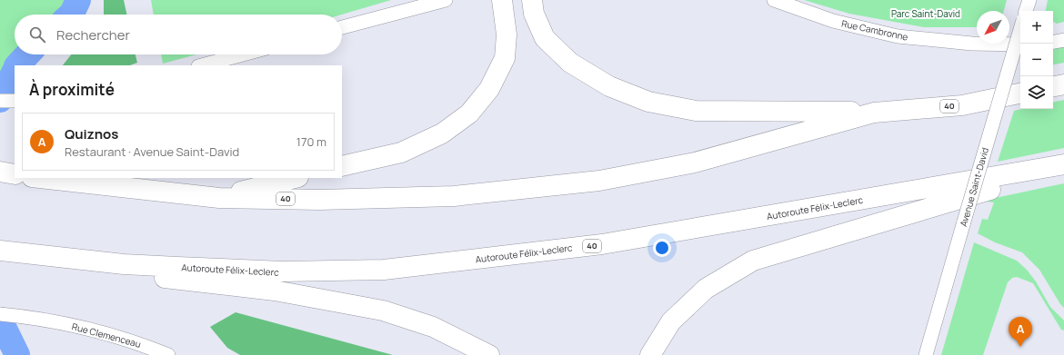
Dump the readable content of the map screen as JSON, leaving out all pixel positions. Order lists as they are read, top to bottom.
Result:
{
  "streets": {
    "highway": ["40", "Autoroute Félix-Leclerc"],
    "street": ["Rue Cambronne", "Avenue Saint-David", "Rue Clemenceau"]
  },
  "parks": ["Parc Saint-David"],
  "north": "bottom left",
  "page": {
    "map_buttons": ["+", "−"],
    "search": "Rechercher",
    "heading": "À proximité",
    "list": [
      {
        "mark": "A",
        "name": "Quiznos",
        "note": "Restaurant · Avenue Saint-David",
        "value": "170 m"
      }
    ],
    "pins": "A"
  }
}
